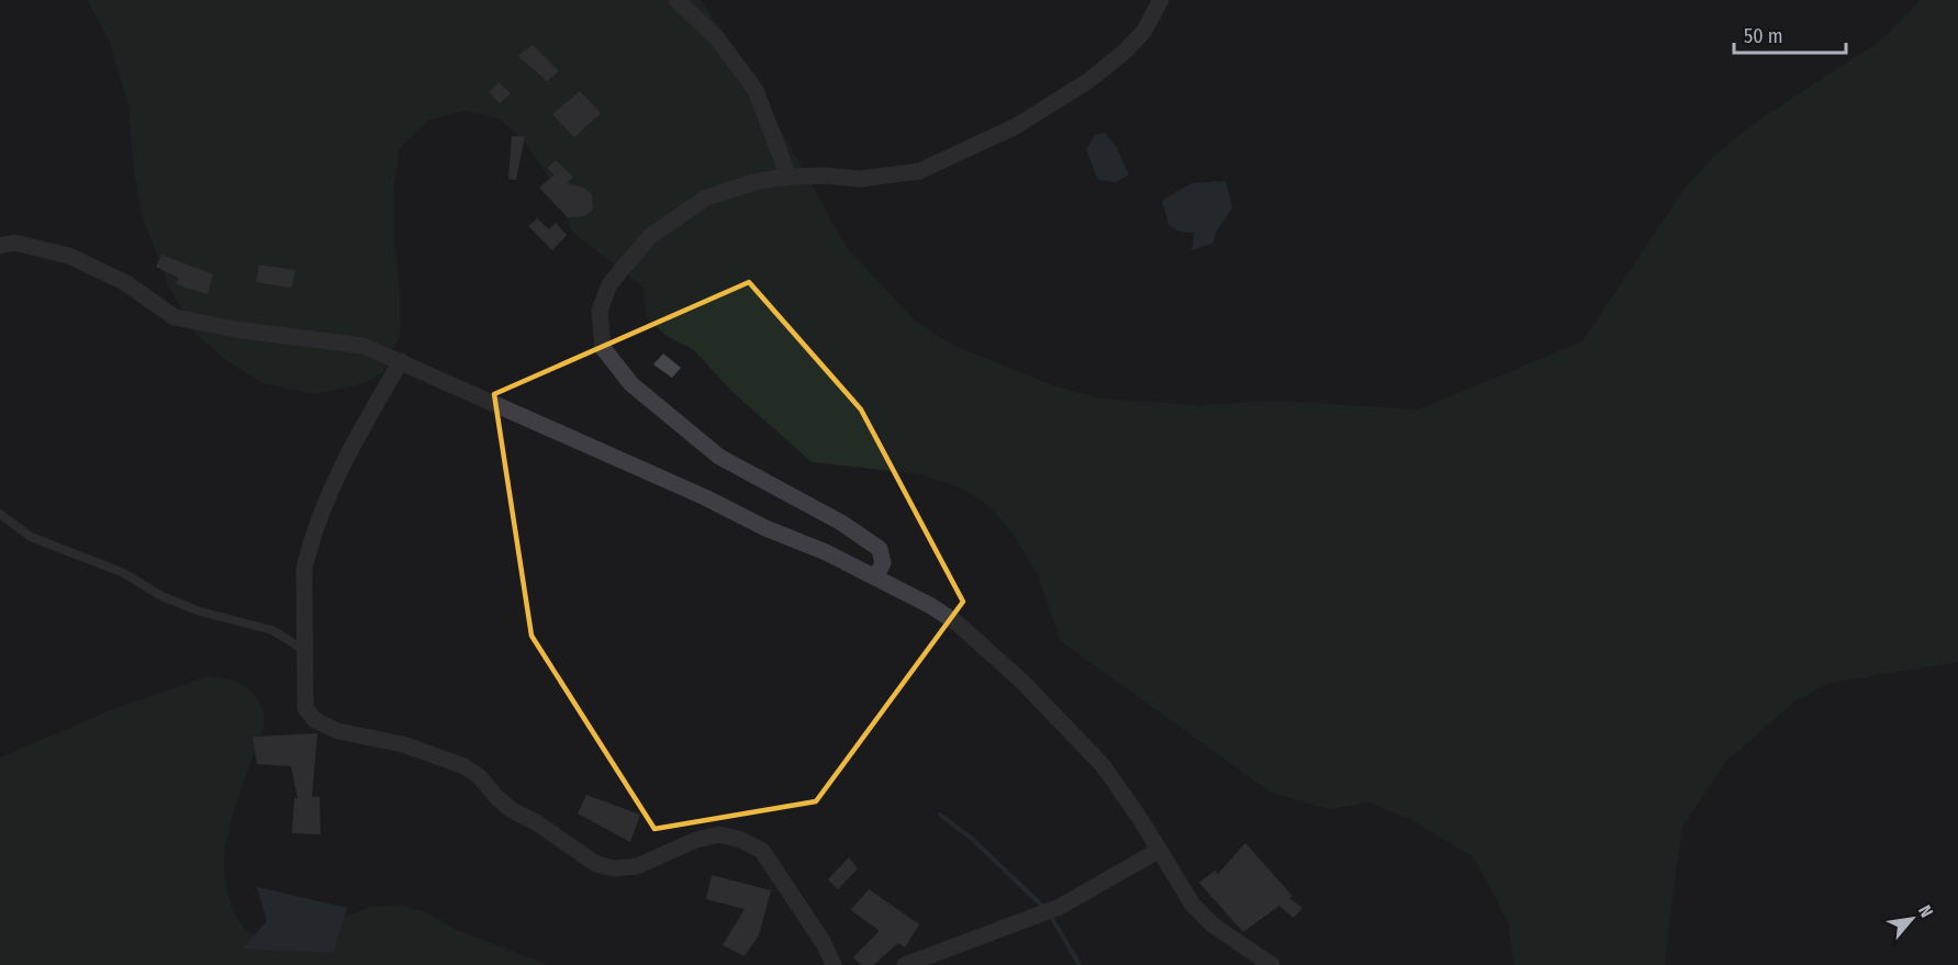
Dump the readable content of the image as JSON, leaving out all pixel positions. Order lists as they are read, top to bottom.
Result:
{
  "scale_bar": "50 m",
  "north": "top right"
}
